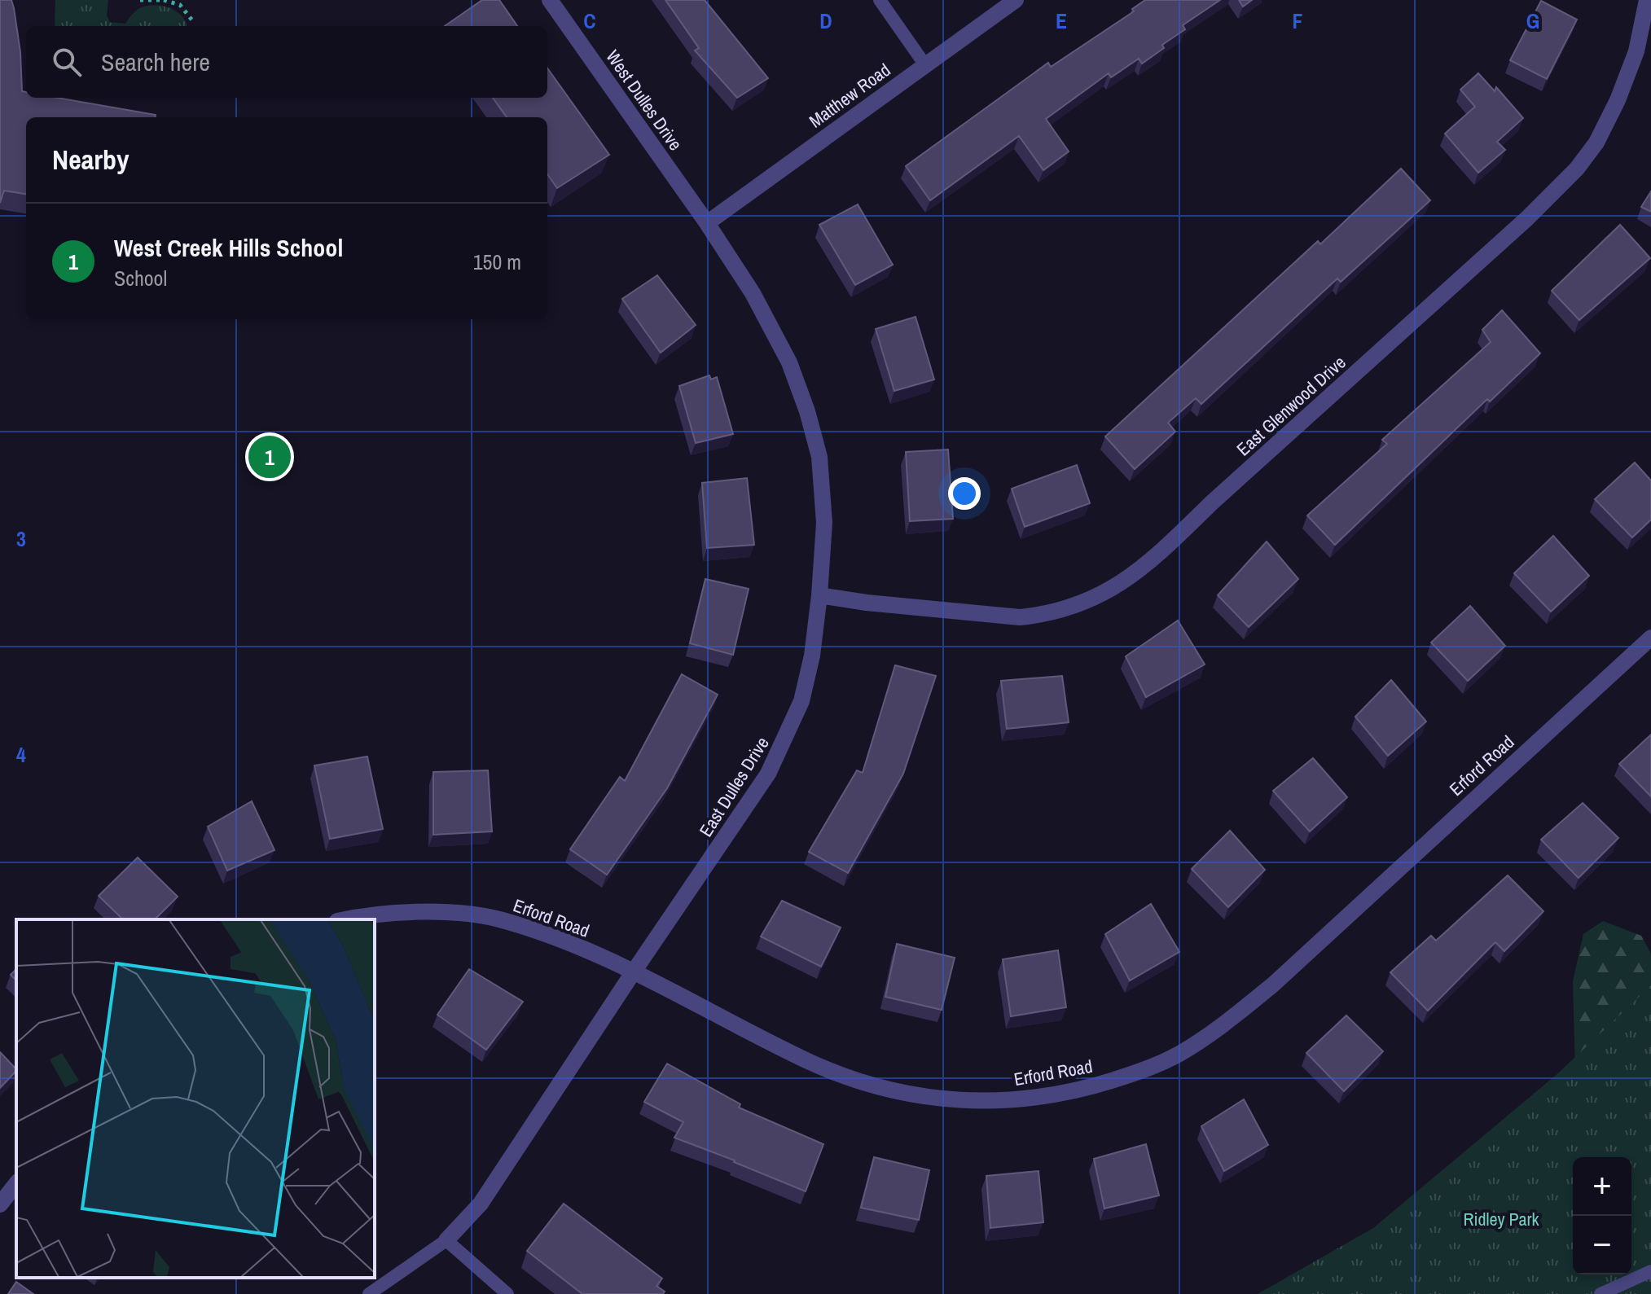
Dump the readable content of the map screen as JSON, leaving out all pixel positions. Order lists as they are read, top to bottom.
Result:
{
  "streets": {
    "street": [
      "Matthew Road",
      "West Dulles Drive",
      "East Glenwood Drive",
      "Erford Road",
      "East Dulles Drive"
    ]
  },
  "crossings": [
    ["Matthew Road", "West Dulles Drive"],
    ["Matthew Road", "East Dulles Drive"],
    ["West Dulles Drive", "East Dulles Drive"],
    ["East Glenwood Drive", "East Dulles Drive"],
    ["Erford Road", "East Dulles Drive"]
  ],
  "parks": ["Ridley Park"],
  "page": {
    "search": "Search here",
    "heading": "Nearby",
    "list": [
      {
        "mark": "1",
        "name": "West Creek Hills School",
        "note": "School",
        "value": "150 m"
      }
    ],
    "pins": "1",
    "map_buttons": ["+", "−"]
  },
  "grid": {
    "columns": [
      "C",
      "D",
      "E",
      "F",
      "G"
    ],
    "rows": ["3", "4"]
  }
}
